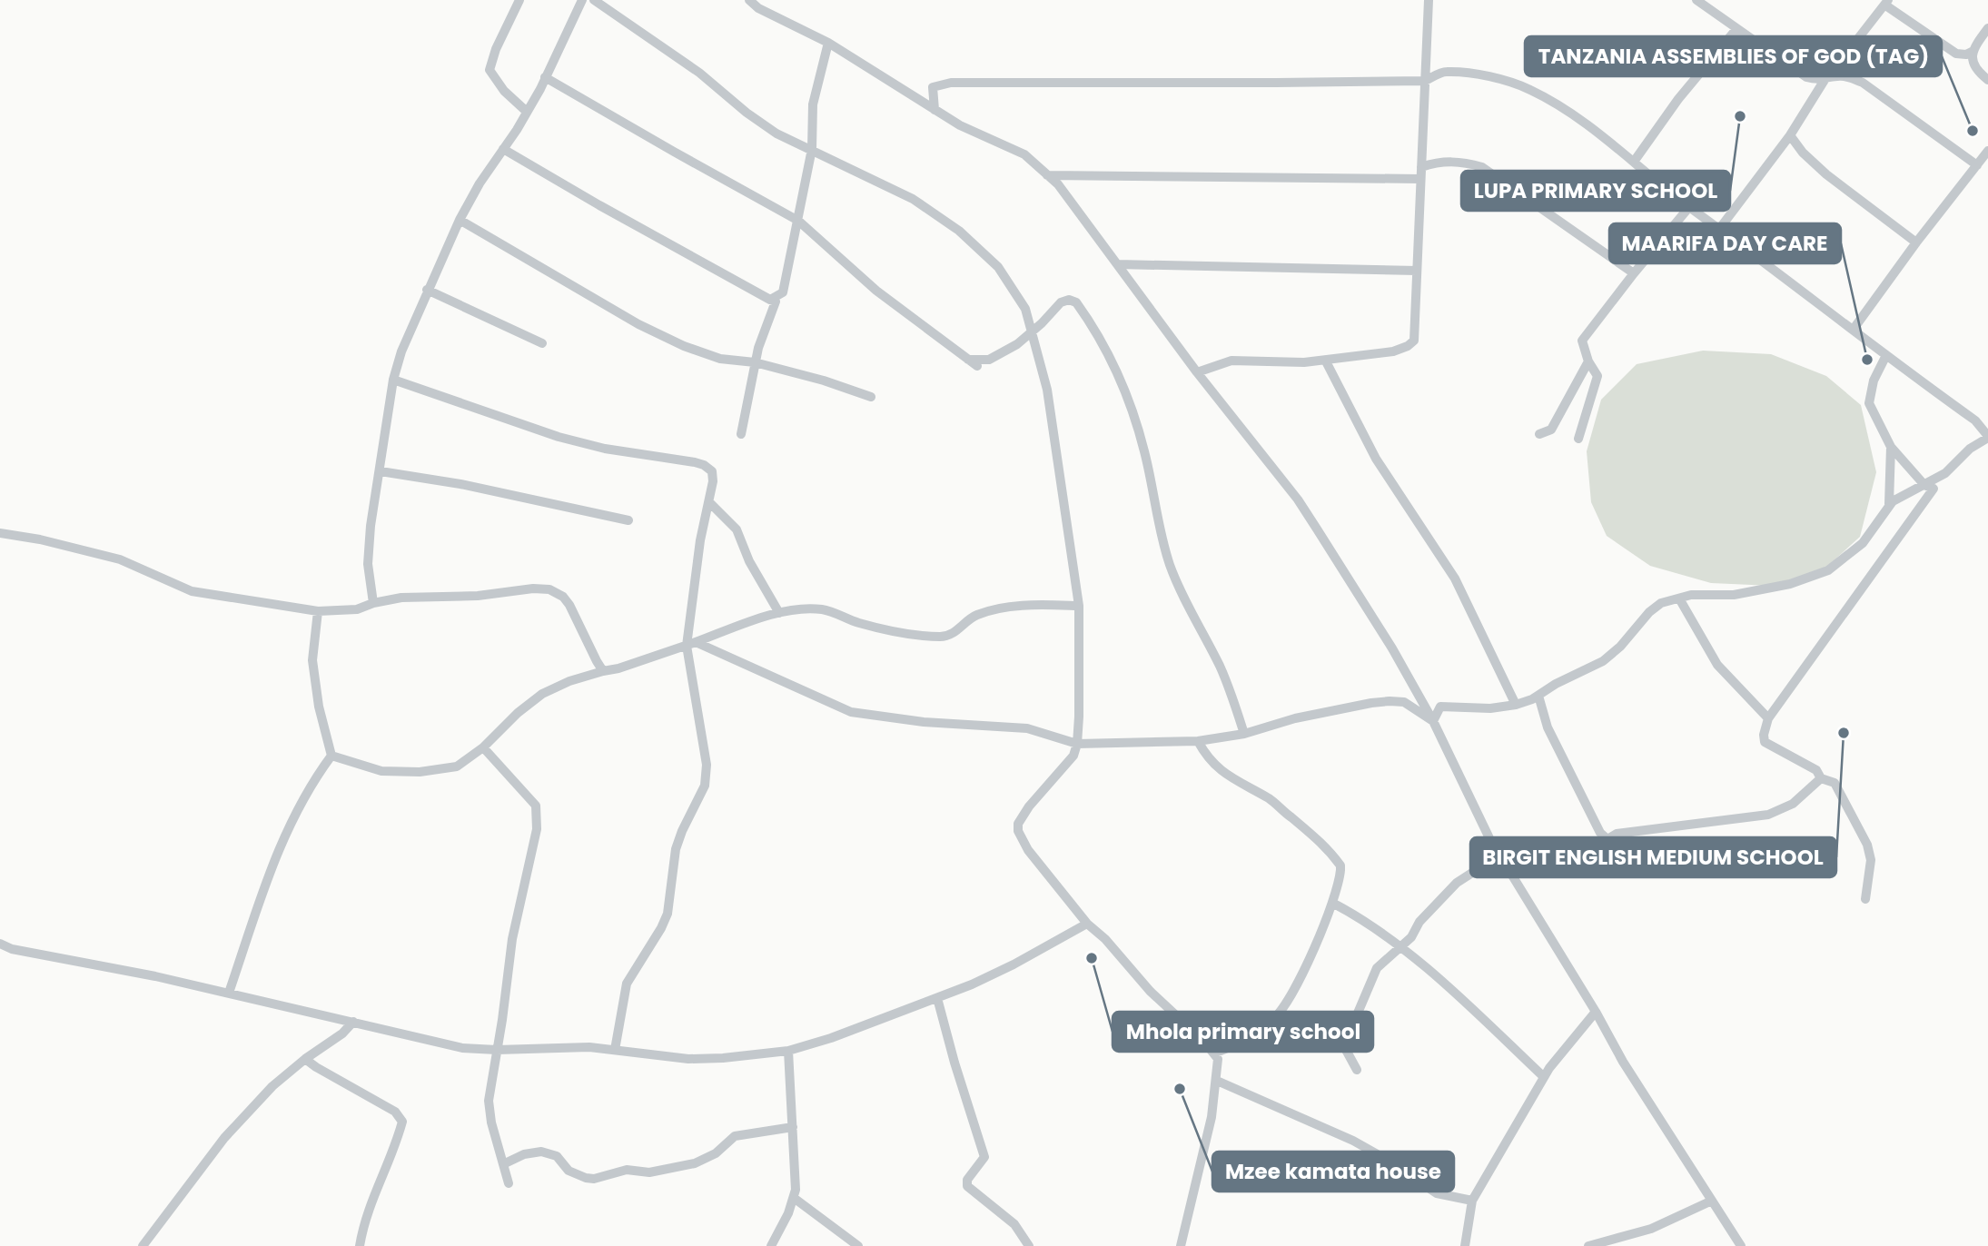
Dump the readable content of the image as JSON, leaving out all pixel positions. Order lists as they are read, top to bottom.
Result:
{
  "places": [
    "LUPA PRIMARY SCHOOL",
    "TANZANIA ASSEMBLIES OF GOD (TAG)",
    "MAARIFA DAY CARE",
    "BIRGIT ENGLISH MEDIUM SCHOOL",
    "Mhola primary school",
    "Mzee kamata house"
  ]
}
